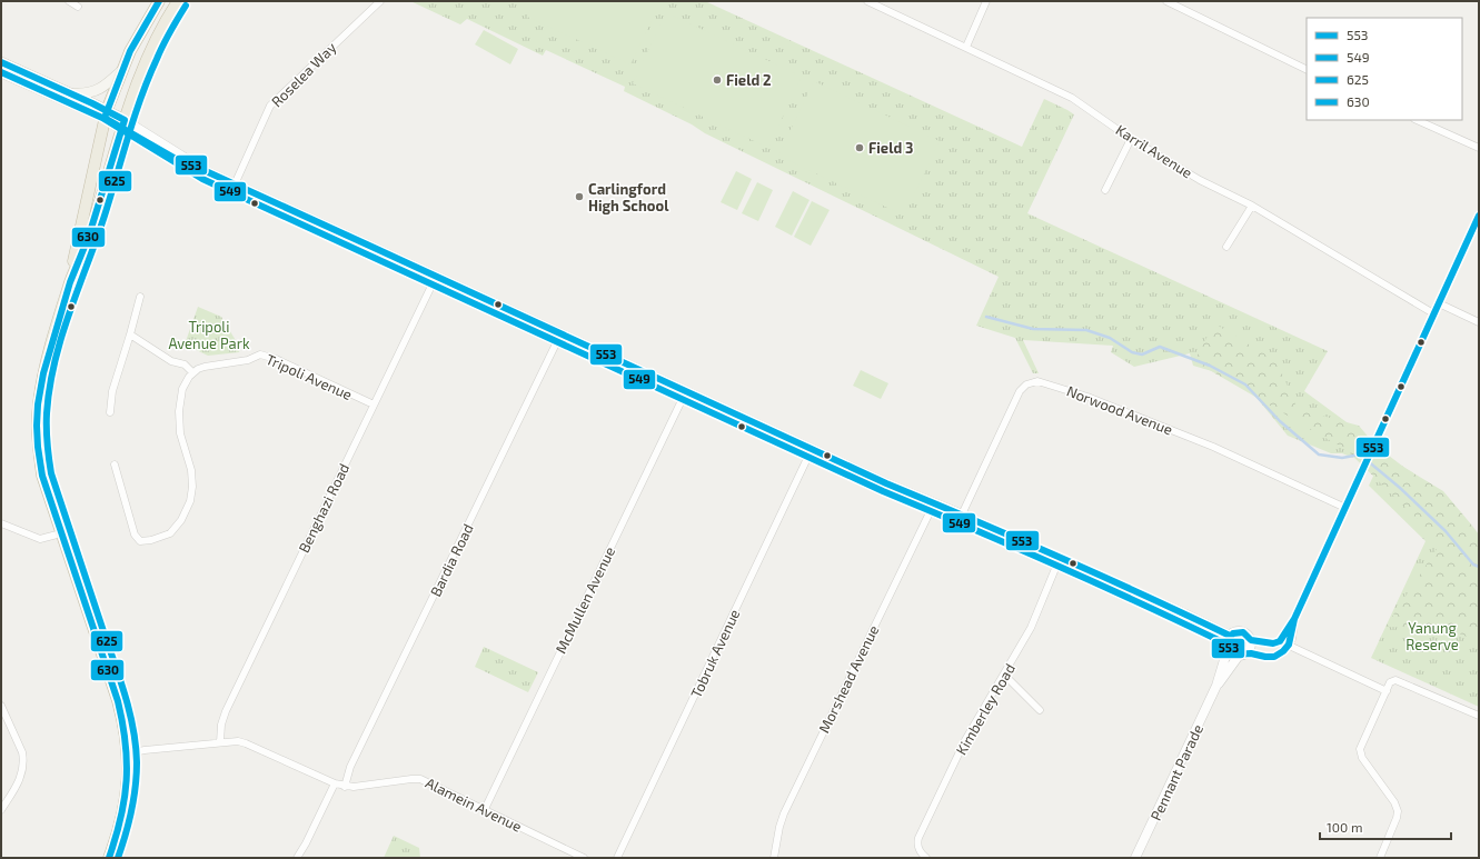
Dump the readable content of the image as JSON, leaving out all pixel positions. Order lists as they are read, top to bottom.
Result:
{
  "streets": {
    "street": [
      "Roselea Way",
      "Karril Avenue",
      "Tripoli Avenue",
      "Norwood Avenue",
      "Benghazi Road",
      "Bardia Road",
      "McMullen Avenue",
      "Tobruk Avenue",
      "Morshead Avenue",
      "Kimberley Road",
      "Pennant Parade",
      "Alamein Avenue"
    ]
  },
  "crossings": [
    ["Tripoli Avenue", "Benghazi Road"],
    ["Benghazi Road", "Alamein Avenue"],
    ["Bardia Road", "Alamein Avenue"],
    ["McMullen Avenue", "Alamein Avenue"]
  ],
  "parks": ["Tripoli Avenue Park", "Yanung Reserve"],
  "places": ["Field 2", "Field 3", "Carlingford High School"],
  "lines": [
    "transit line 553",
    "transit line 625",
    "transit line 630",
    "transit line 549"
  ],
  "legend": [
    "553",
    "549",
    "625",
    "630"
  ],
  "scale_bar": "100 m"
}
